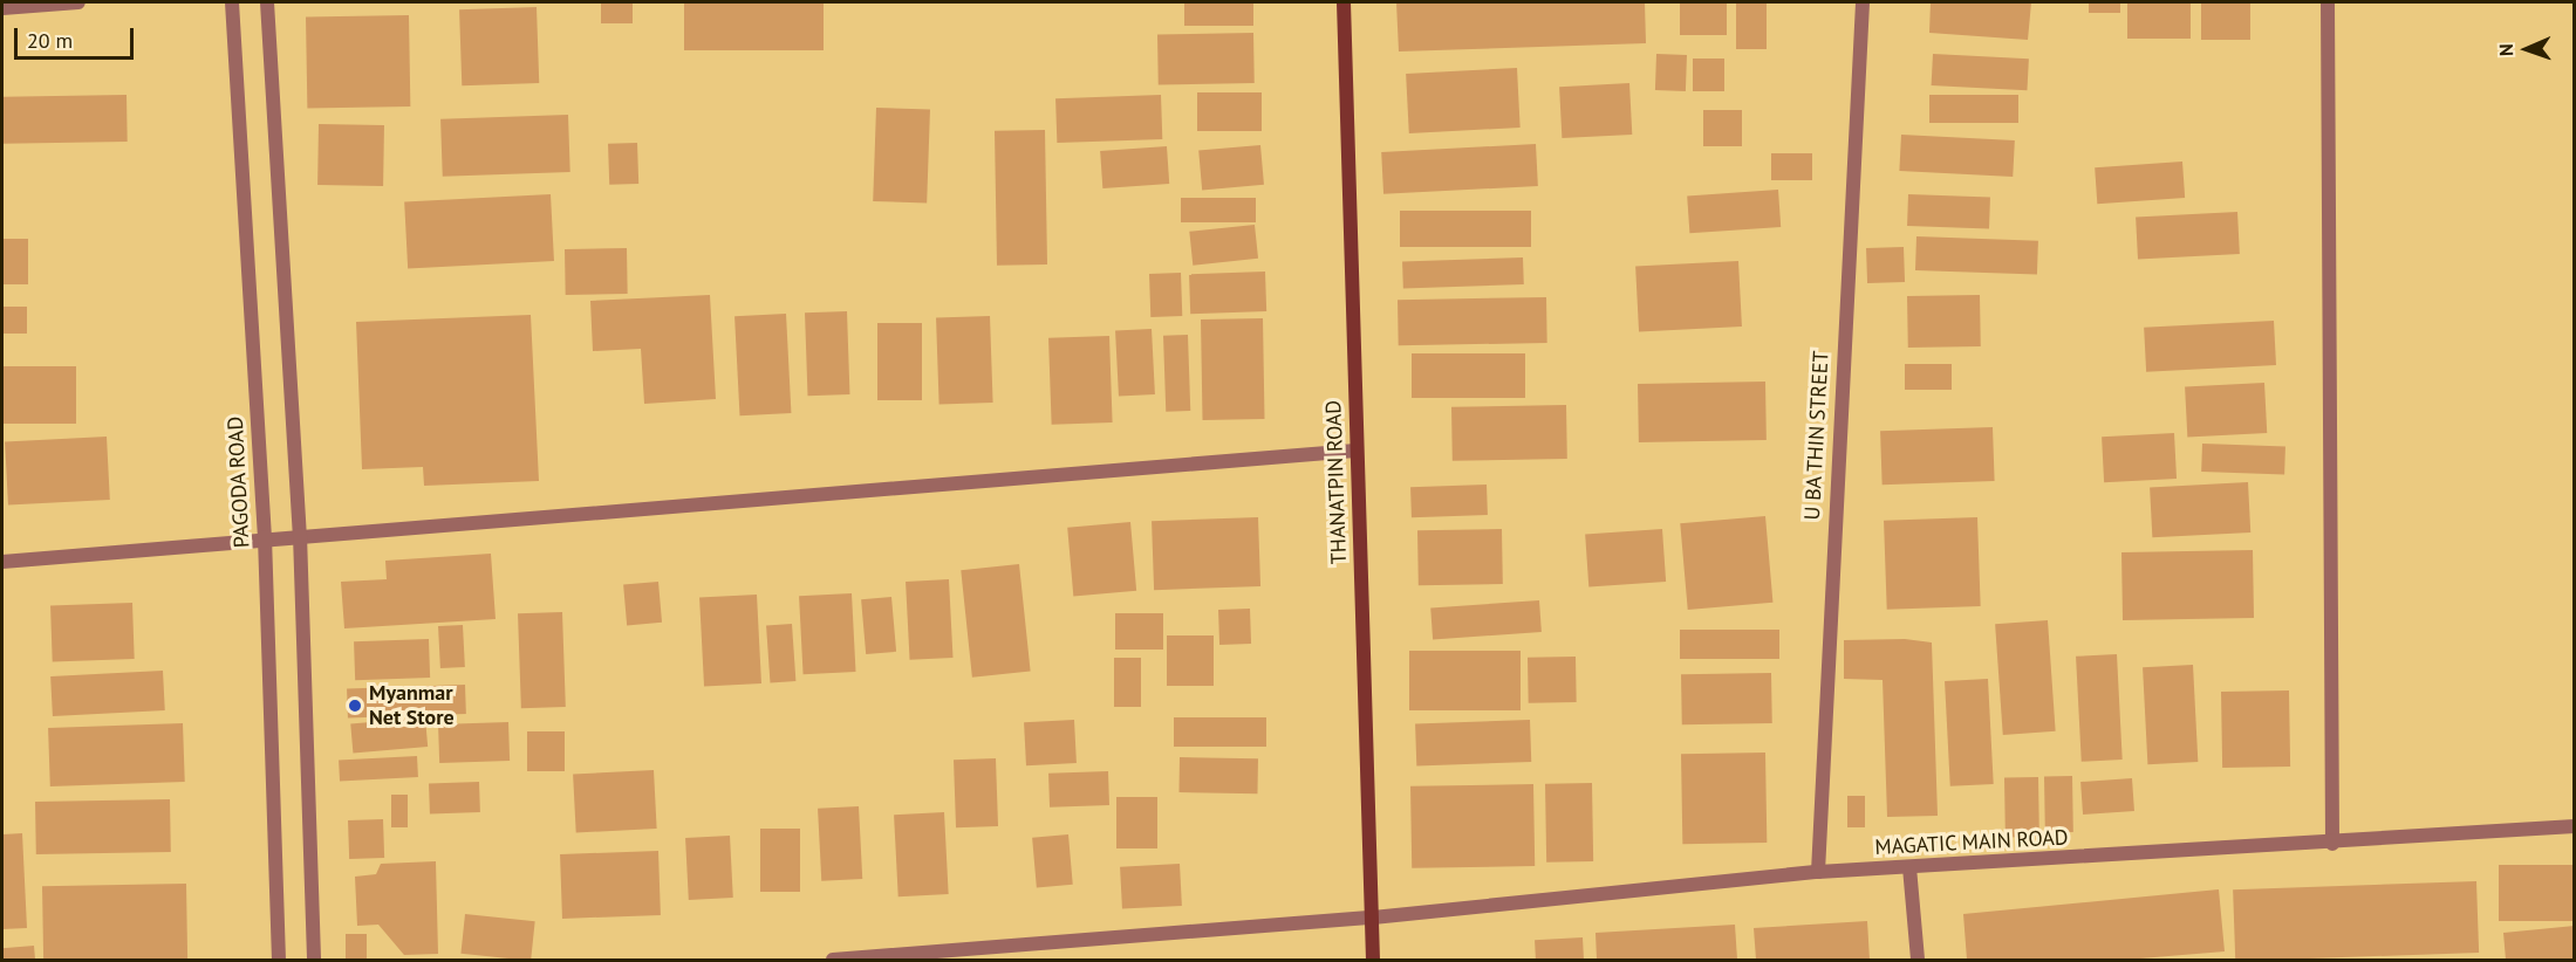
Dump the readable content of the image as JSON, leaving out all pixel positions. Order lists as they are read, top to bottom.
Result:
{
  "streets": {
    "main road": ["THANATPIN ROAD"],
    "street": ["U BA THIN STREET", "PAGODA ROAD", "MAGATIC MAIN ROAD"]
  },
  "crossings": [
    ["U BA THIN STREET", "MAGATIC MAIN ROAD"],
    ["THANATPIN ROAD", "MAGATIC MAIN ROAD"]
  ],
  "places": ["Myanmar Net Store"],
  "scale_bar": "20 m",
  "north": "left"
}
